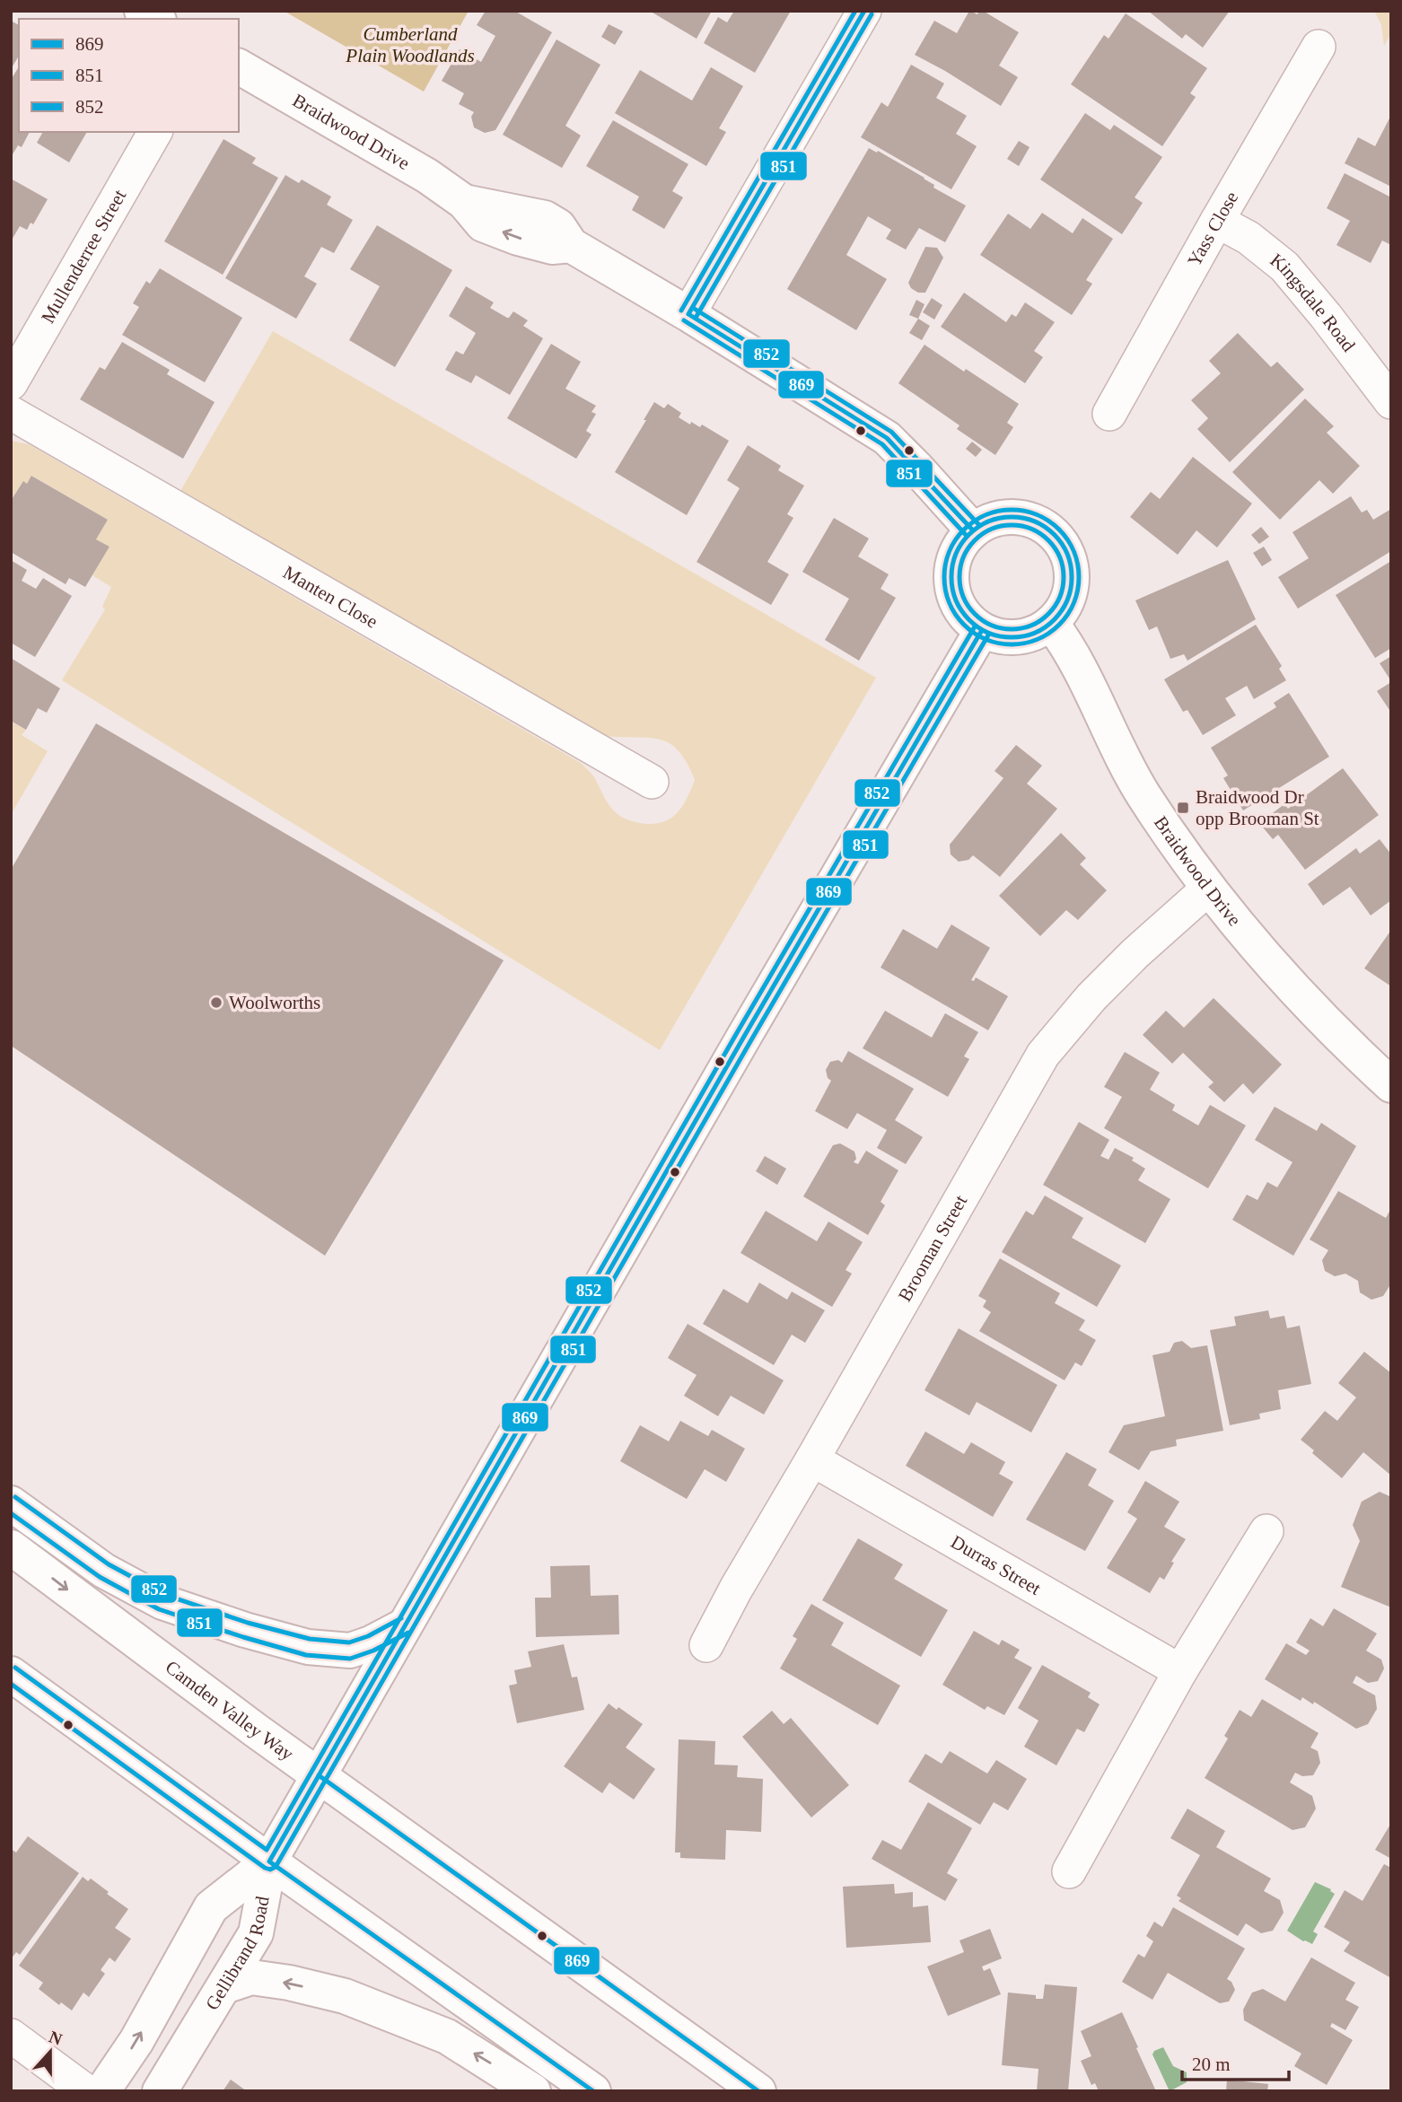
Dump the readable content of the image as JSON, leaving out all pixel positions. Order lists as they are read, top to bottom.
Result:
{
  "streets": {
    "street": [
      "Braidwood Drive",
      "Yass Close",
      "Mullenderree Street",
      "Kingsdale Road",
      "Manten Close",
      "Brooman Street",
      "Durras Street",
      "Camden Valley Way",
      "Gellibrand Road"
    ]
  },
  "crossings": [
    ["Braidwood Drive", "Brooman Street"],
    ["Yass Close", "Kingsdale Road"],
    ["Brooman Street", "Durras Street"]
  ],
  "parks": ["Cumberland Plain Woodlands"],
  "places": {
    "transit": ["Braidwood Dr opp Brooman St"],
    "other": ["Woolworths"]
  },
  "lines": ["transit line 869", "transit line 852", "transit line 851"],
  "legend": ["869", "851", "852"],
  "scale_bar": "20 m",
  "north": "top"
}
